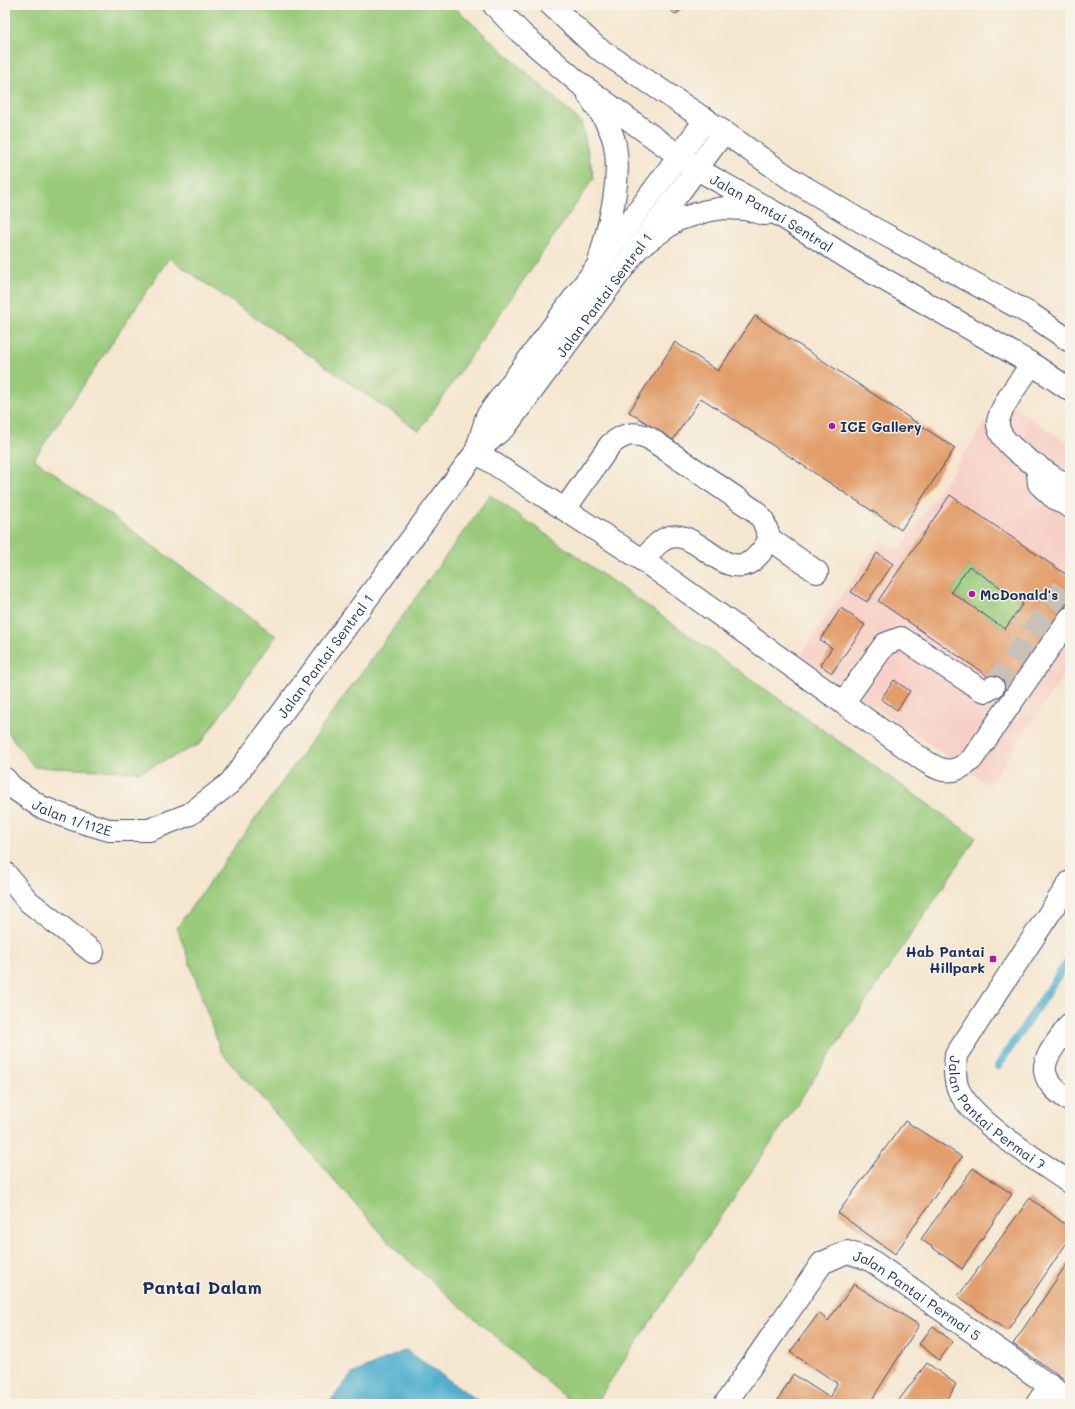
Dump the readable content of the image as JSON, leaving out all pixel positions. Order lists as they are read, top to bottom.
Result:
{
  "streets": {
    "street": [
      "Jalan Pantai Sentral",
      "Jalan Pantai Sentral 1",
      "Jalan 1/112E",
      "Jalan Pantai Permai 7",
      "Jalan Pantai Permai 5"
    ]
  },
  "crossings": [
    ["Jalan Pantai Sentral", "Jalan Pantai Sentral 1"],
    ["Jalan Pantai Sentral 1", "Jalan 1/112E"]
  ],
  "districts": ["Pantai Dalam"],
  "places": {
    "other": ["ICE Gallery", "McDonald's"],
    "transit": ["Hab Pantai Hillpark"]
  }
}
